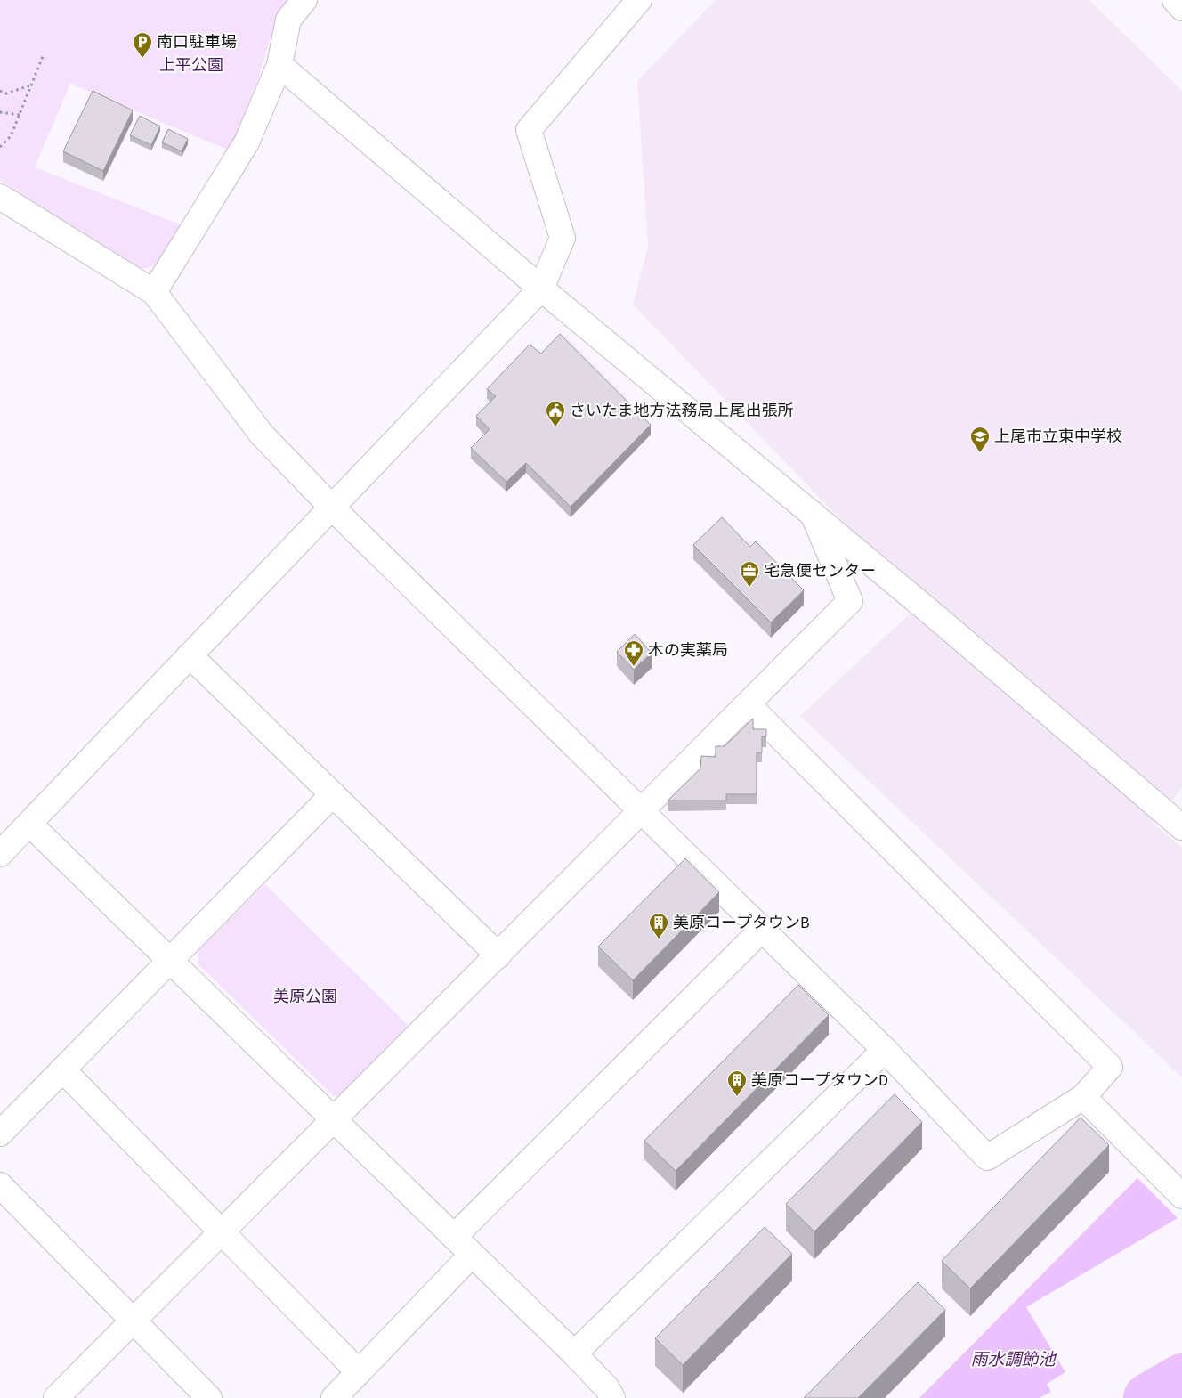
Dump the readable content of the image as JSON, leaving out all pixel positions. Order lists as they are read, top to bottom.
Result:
{
  "water": ["雨水調節池"],
  "parks": ["上平公園", "美原公園"],
  "places": {
    "parking": ["南口駐車場"],
    "public building": ["さいたま地方法務局上尾出張所"],
    "school or university": ["上尾市立東中学校"],
    "office": ["宅急便センター"],
    "pharmacy": ["木の実薬局"],
    "building": ["美原コープタウンB", "美原コープタウンD"]
  }
}
